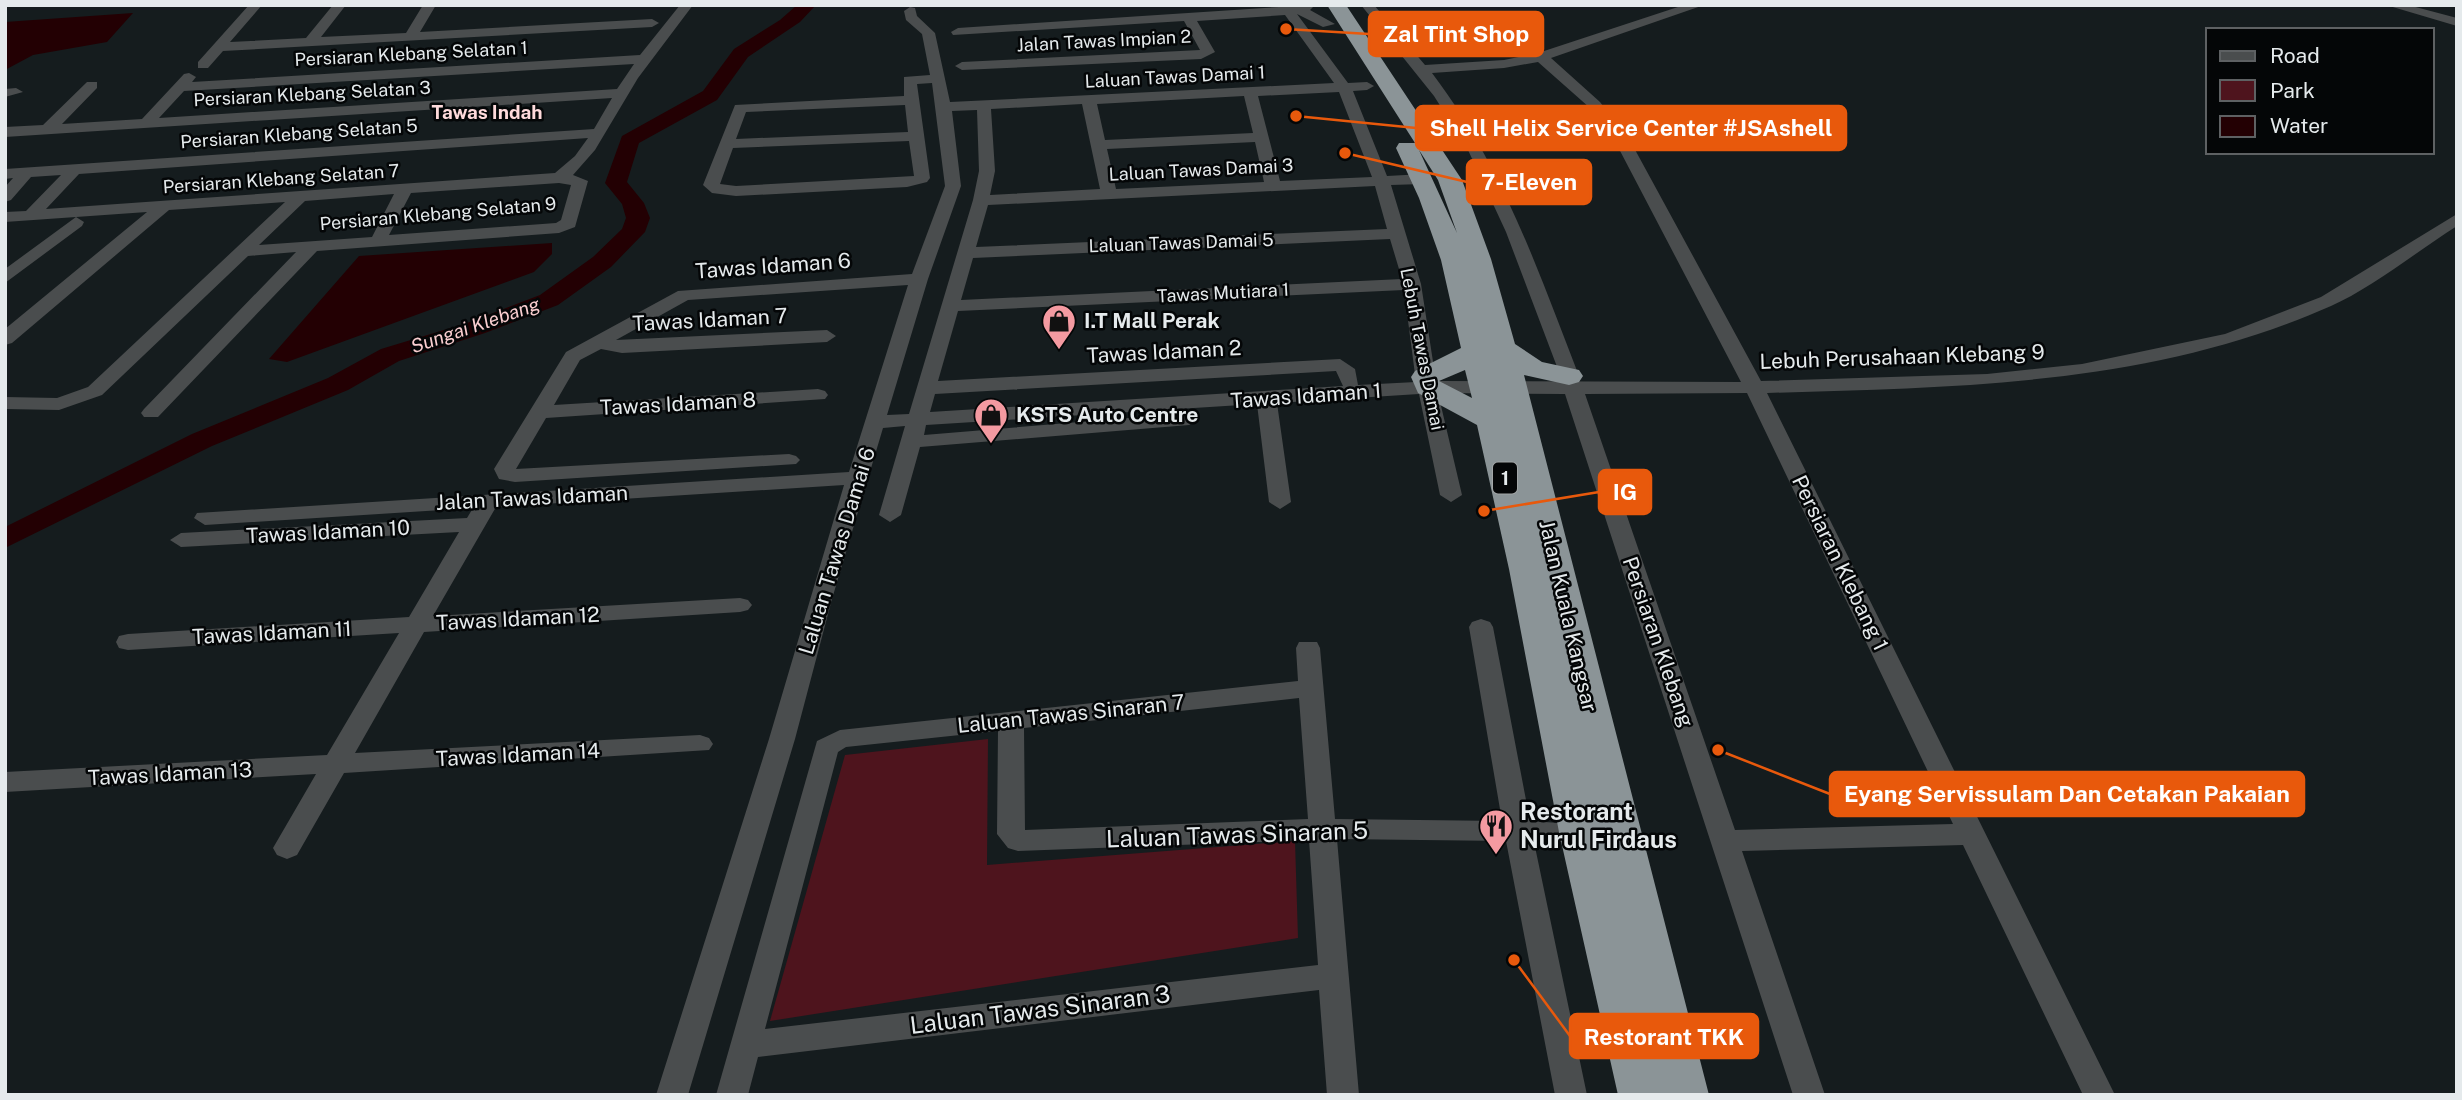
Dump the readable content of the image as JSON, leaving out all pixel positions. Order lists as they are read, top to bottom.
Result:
{
  "streets": {
    "highway": ["1", "Jalan Kuala Kangsar"],
    "street": [
      "Jalan Tawas Impian 2",
      "Persiaran Klebang Selatan 1",
      "Laluan Tawas Damai 1",
      "Persiaran Klebang Selatan 3",
      "Persiaran Klebang Selatan 5",
      "Laluan Tawas Damai 3",
      "Persiaran Klebang Selatan 7",
      "Persiaran Klebang Selatan 9",
      "Laluan Tawas Damai 5",
      "Tawas Idaman 6",
      "Tawas Mutiara 1",
      "Tawas Idaman 7",
      "Lebuh Tawas Damai",
      "Tawas Idaman 2",
      "Lebuh Perusahaan Klebang 9",
      "Tawas Idaman 1",
      "Tawas Idaman 8",
      "Jalan Tawas Idaman",
      "Tawas Idaman 10",
      "Laluan Tawas Damai 6",
      "Persiaran Klebang 1",
      "Tawas Idaman 12",
      "Tawas Idaman 11",
      "Persiaran Klebang",
      "Laluan Tawas Sinaran 7",
      "Tawas Idaman 14",
      "Tawas Idaman 13",
      "Laluan Tawas Sinaran 5",
      "Laluan Tawas Sinaran 3"
    ]
  },
  "crossings": [
    ["Laluan Tawas Damai 1", "Lebuh Tawas Damai"],
    ["Laluan Tawas Damai 1", "Laluan Tawas Damai 6"],
    ["Laluan Tawas Damai 1", "Jalan Kuala Kangsar"],
    ["Laluan Tawas Damai 3", "Lebuh Tawas Damai"],
    ["Laluan Tawas Damai 3", "Laluan Tawas Damai 6"],
    ["Persiaran Klebang Selatan 7", "Persiaran Klebang Selatan 9"],
    ["Laluan Tawas Damai 5", "Lebuh Tawas Damai"],
    ["Laluan Tawas Damai 5", "Laluan Tawas Damai 6"],
    ["Tawas Idaman 6", "Tawas Idaman 7"],
    ["Tawas Idaman 6", "Tawas Idaman 8"],
    ["Tawas Idaman 6", "Laluan Tawas Damai 6"],
    ["Tawas Mutiara 1", "Lebuh Tawas Damai"],
    ["Tawas Mutiara 1", "Laluan Tawas Damai 6"],
    ["Lebuh Tawas Damai", "Tawas Idaman 1"],
    ["Tawas Idaman 2", "Tawas Idaman 1"],
    ["Tawas Idaman 2", "Laluan Tawas Damai 6"],
    ["Lebuh Perusahaan Klebang 9", "Persiaran Klebang 1"],
    ["Lebuh Perusahaan Klebang 9", "Persiaran Klebang"],
    ["Tawas Idaman 1", "Laluan Tawas Damai 6"],
    ["Jalan Tawas Idaman", "Laluan Tawas Damai 6"],
    ["Jalan Kuala Kangsar", "Laluan Tawas Sinaran 5"],
    ["Tawas Idaman 12", "Tawas Idaman 11"],
    ["Tawas Idaman 12", "Tawas Idaman 14"],
    ["Tawas Idaman 12", "Tawas Idaman 13"],
    ["Laluan Tawas Sinaran 7", "Laluan Tawas Sinaran 5"],
    ["Tawas Idaman 14", "Tawas Idaman 13"]
  ],
  "districts": ["Tawas Indah"],
  "water": ["Sungai Klebang"],
  "places": {
    "other": [
      "Zal Tint Shop",
      "Shell Helix Service Center #JSAshell",
      "7-Eleven",
      "IG",
      "Eyang Servissulam Dan Cetakan Pakaian",
      "Restorant TKK"
    ],
    "shop": ["I.T Mall Perak", "KSTS Auto Centre"],
    "restaurant": ["Restorant Nurul Firdaus"]
  },
  "legend": ["Road", "Park", "Water"]
}
